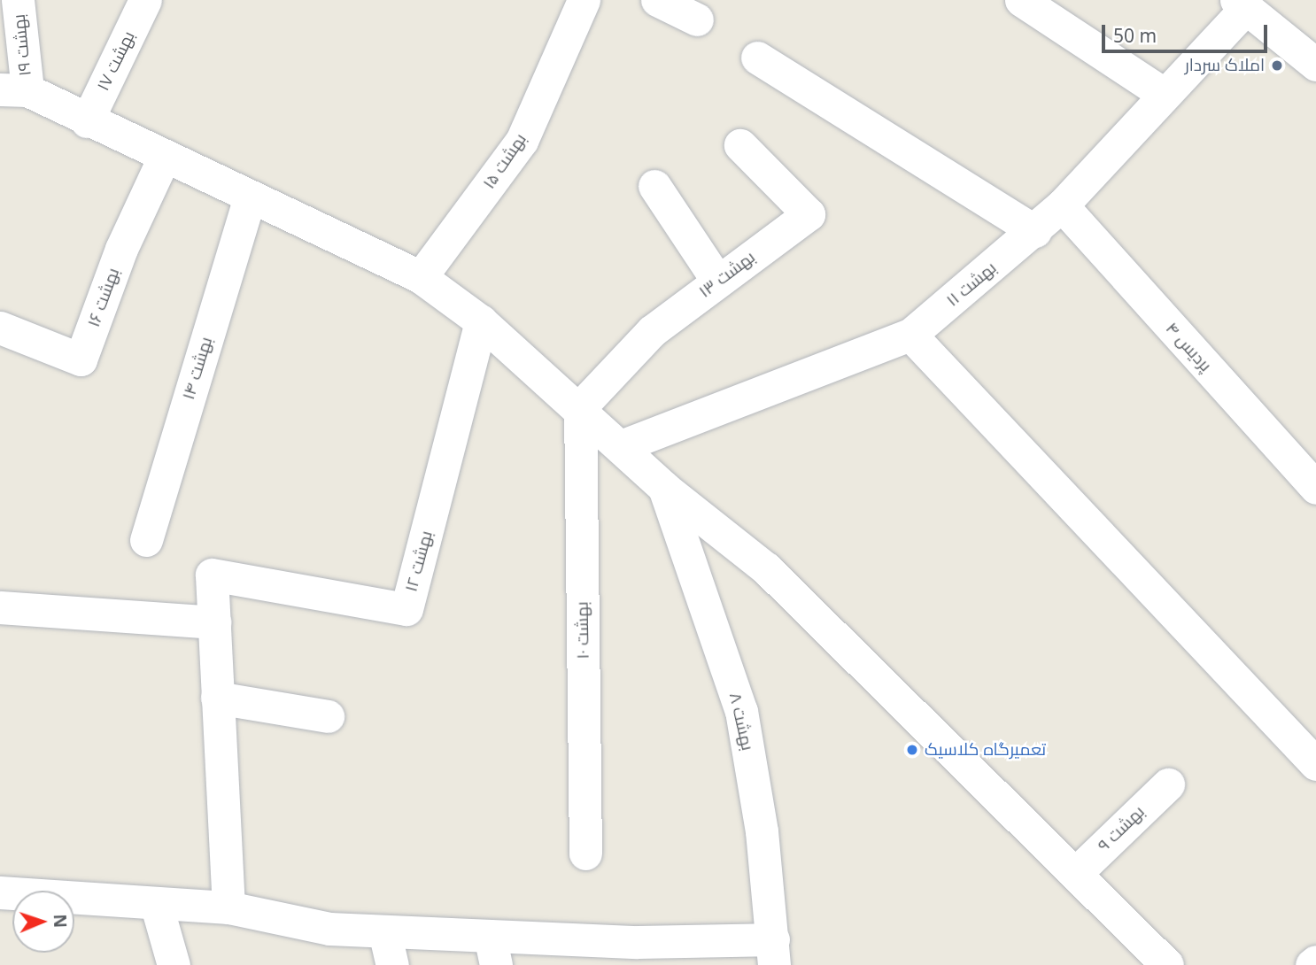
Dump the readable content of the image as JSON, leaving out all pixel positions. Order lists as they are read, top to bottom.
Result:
{
  "streets": {
    "street": [
      "بهشت ۱۹",
      "بهشت ۱۷",
      "بهشت ۱۵",
      "بهشت ۱۳",
      "بهشت ۱۱",
      "بهشت ۱۶",
      "پردیس ۴",
      "بهشت ۱۴",
      "بهشت ۱۲",
      "بهشت ۱۰",
      "بهشت ۸",
      "بهشت ۹"
    ]
  },
  "crossings": [
    ["بهشت ۱۳", "بهشت ۱۰"],
    ["بهشت ۱۱", "پردیس ۴"]
  ],
  "places": ["املاک سردار", "تعمیرگاه کلاسیک"],
  "scale_bar": "50 m",
  "north": "right"
}
